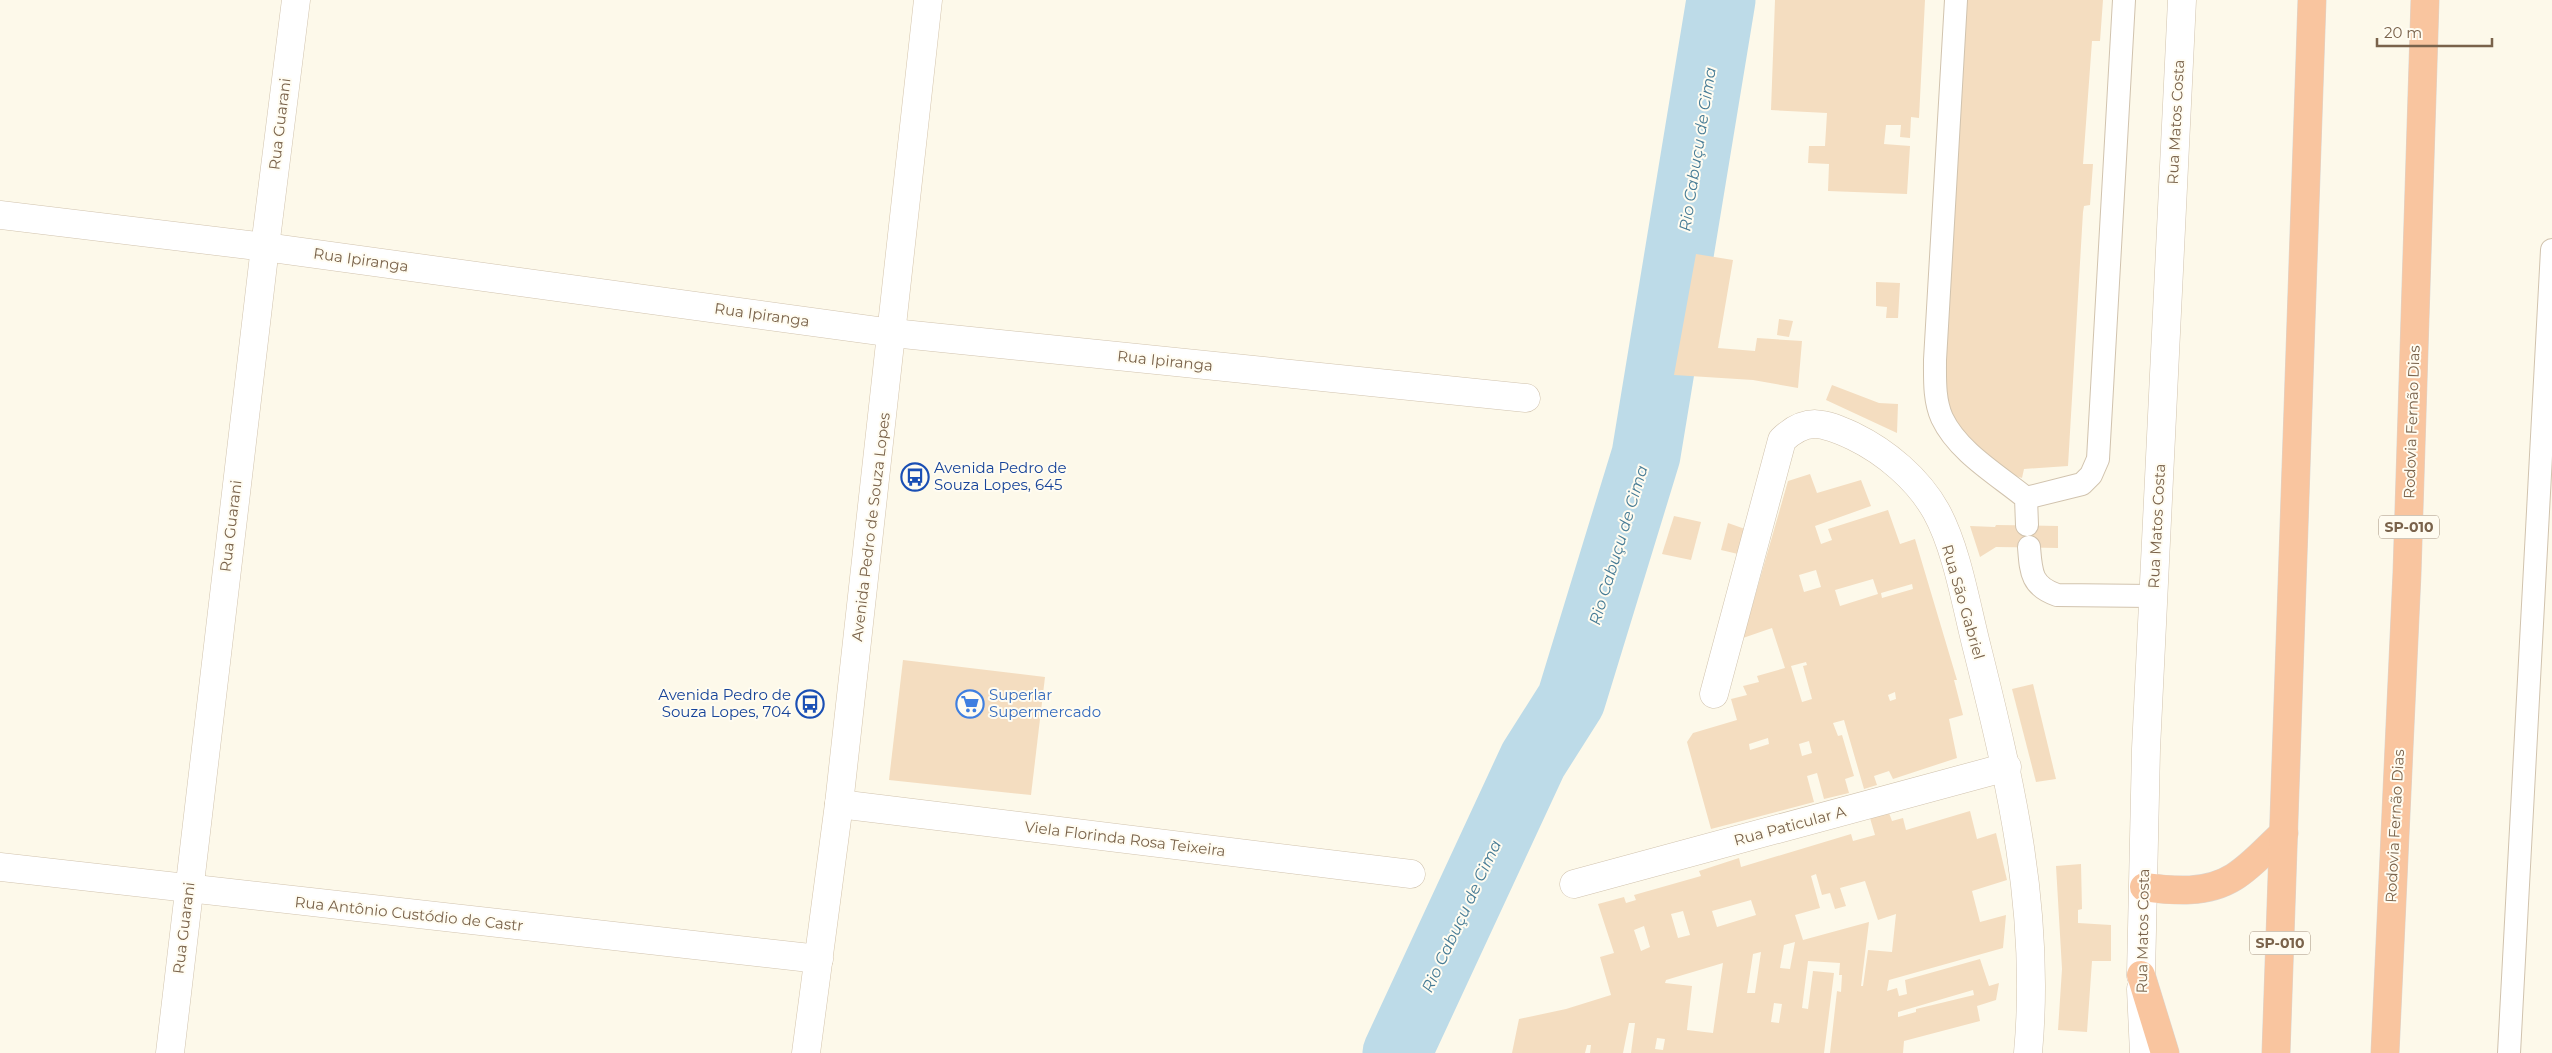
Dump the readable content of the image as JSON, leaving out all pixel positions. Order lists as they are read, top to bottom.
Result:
{
  "streets": {
    "highway": ["Rodovia Fernão Dias", "SP-010"],
    "street": [
      "Rua Matos Costa",
      "Rua Guarani",
      "Rua Ipiranga",
      "Avenida Pedro de Souza Lopes",
      "Rua São Gabriel",
      "Rua Paticular A",
      "Viela Florinda Rosa Teixeira",
      "Rua Antônio Custódio de Castr"
    ]
  },
  "crossings": [
    ["Rua Guarani", "Rua Ipiranga"],
    ["Rua Guarani", "Rua Antônio Custódio de Castr"],
    ["Rua Ipiranga", "Avenida Pedro de Souza Lopes"],
    ["Avenida Pedro de Souza Lopes", "Viela Florinda Rosa Teixeira"],
    ["Avenida Pedro de Souza Lopes", "Rua Antônio Custódio de Castr"],
    ["Rua São Gabriel", "Rua Paticular A"]
  ],
  "water": ["Rio Cabuçu de Cima"],
  "places": {
    "bus stop": ["Avenida Pedro de Souza Lopes, 645", "Avenida Pedro de Souza Lopes, 704"],
    "supermarket": ["Superlar Supermercado"]
  },
  "scale_bar": "20 m"
}
